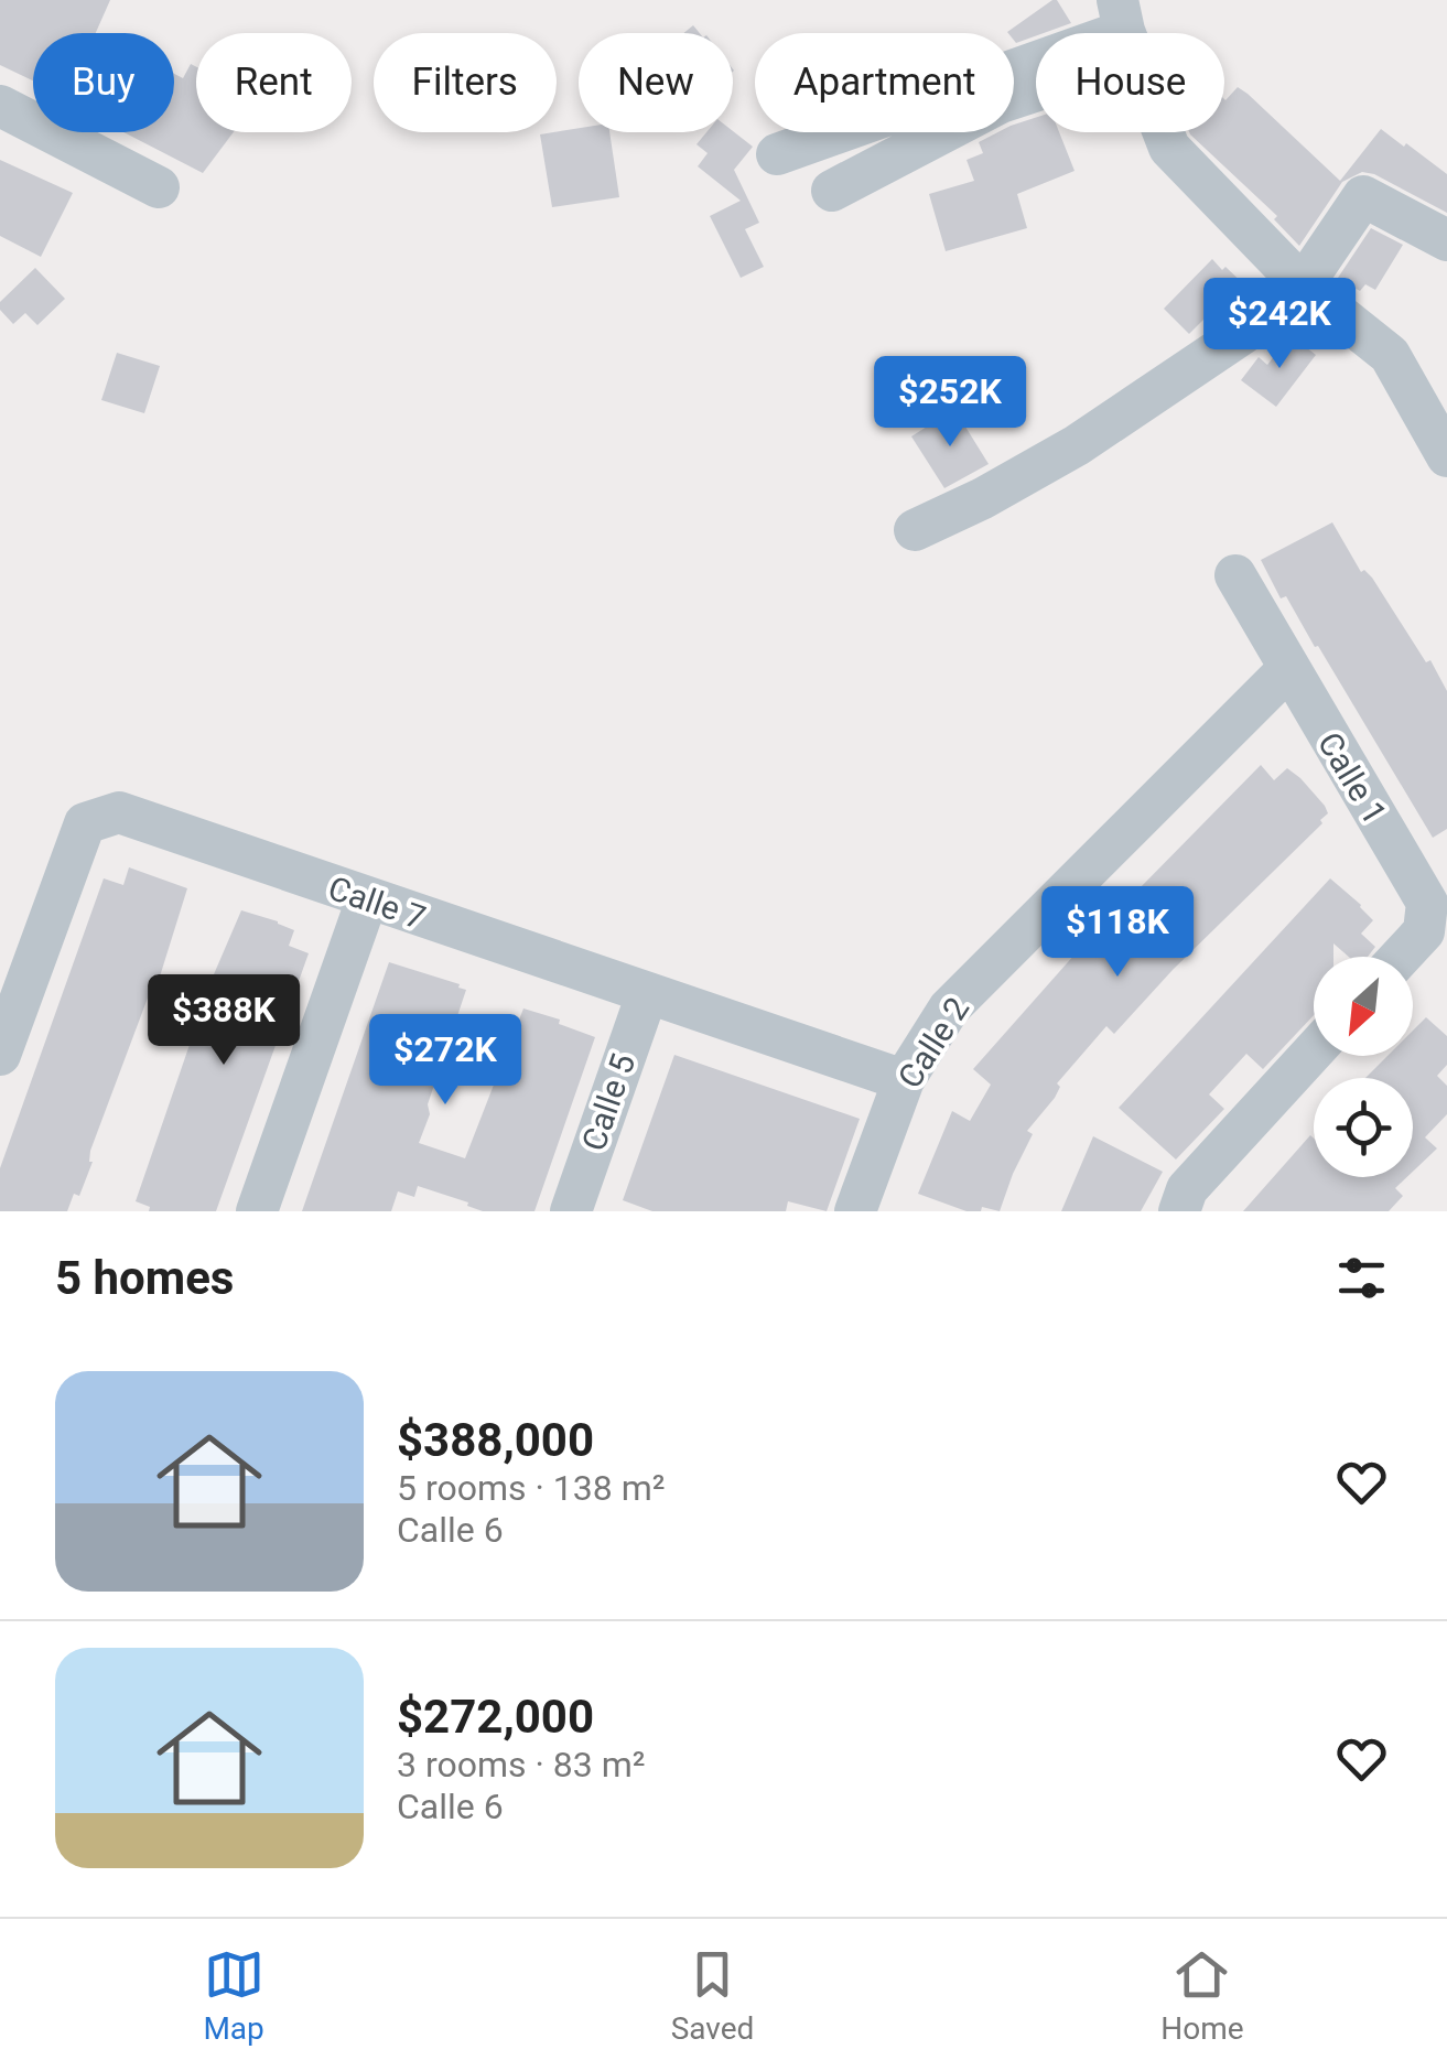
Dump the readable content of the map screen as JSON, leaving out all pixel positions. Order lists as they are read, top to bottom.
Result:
{
  "streets": {
    "street": [
      "Calle 1",
      "Calle 7",
      "Calle 2",
      "Calle 5"
    ]
  },
  "crossings": [
    ["Calle 1", "Calle 2"],
    ["Calle 7", "Calle 2"],
    ["Calle 7", "Calle 5"]
  ],
  "north": "bottom left",
  "page": {
    "chip": [
      "Buy",
      "Rent",
      "Filters",
      "New",
      "Apartment",
      "House"
    ],
    "price": [
      "$242K",
      "$252K",
      "$118K",
      "$388K",
      "$272K"
    ],
    "heading": "5 homes",
    "list": [
      {
        "name": "$388,000",
        "note": "5 rooms · 138 m² · Calle 6"
      },
      {
        "name": "$272,000",
        "note": "3 rooms · 83 m² · Calle 6"
      }
    ],
    "tabs": ["Map", "Saved", "Home"]
  }
}
